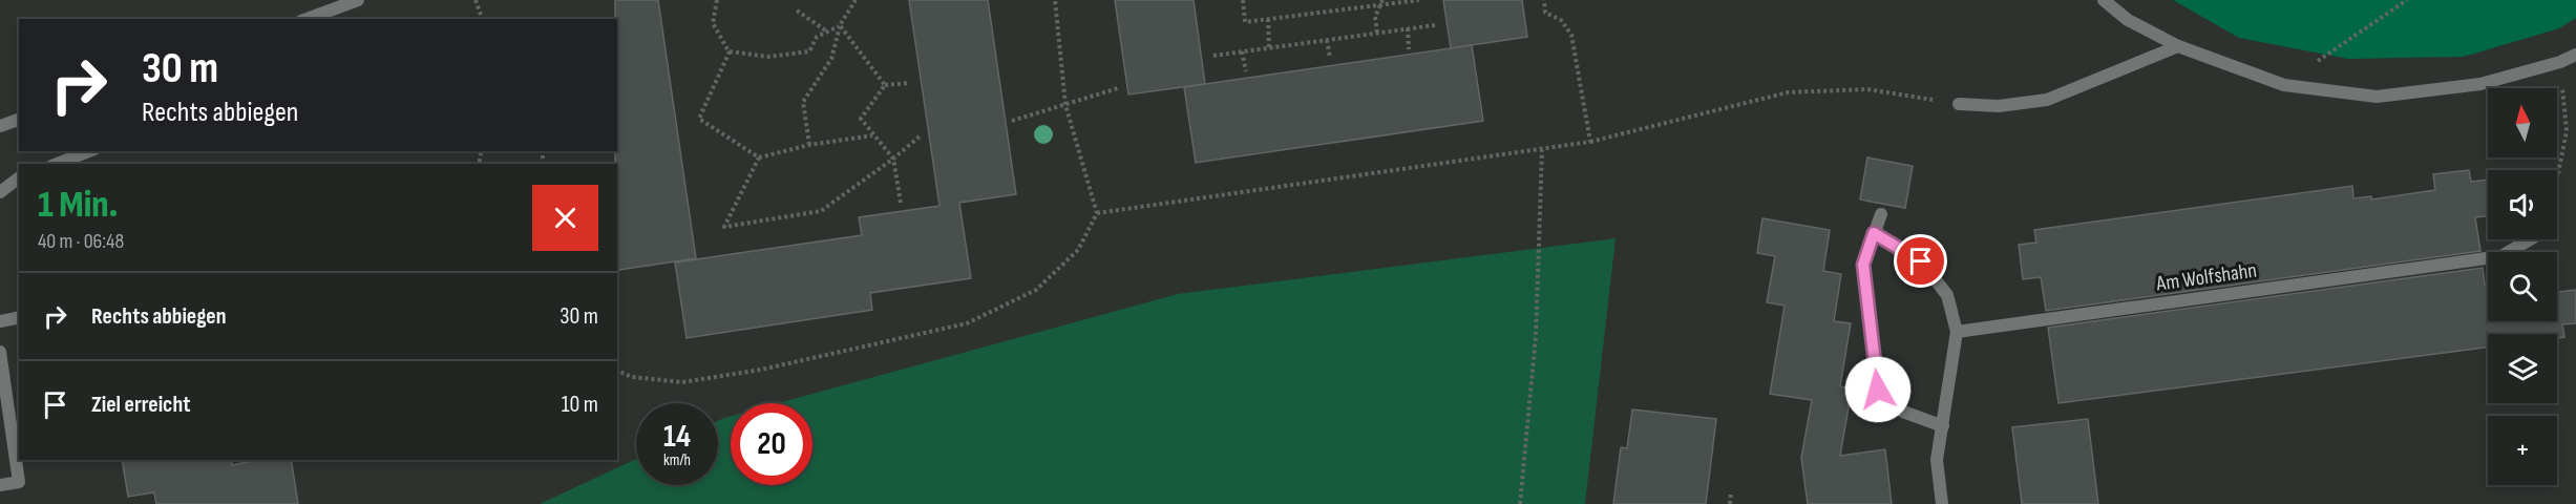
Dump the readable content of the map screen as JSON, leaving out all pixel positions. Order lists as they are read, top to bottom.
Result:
{
  "streets": {
    "street": ["Am Wolfshahn"]
  },
  "north": "top",
  "page": {
    "turn": ["30 m", "Rechts abbiegen"],
    "map_buttons": "+",
    "heading": ["1 Min.", "40 m · 06:48"],
    "list": [
      {
        "name": "Rechts abbiegen",
        "value": "30 m"
      },
      {
        "name": "Ziel erreicht",
        "value": "10 m"
      }
    ],
    "speed": "14 km/h",
    "limit": "20"
  }
}
